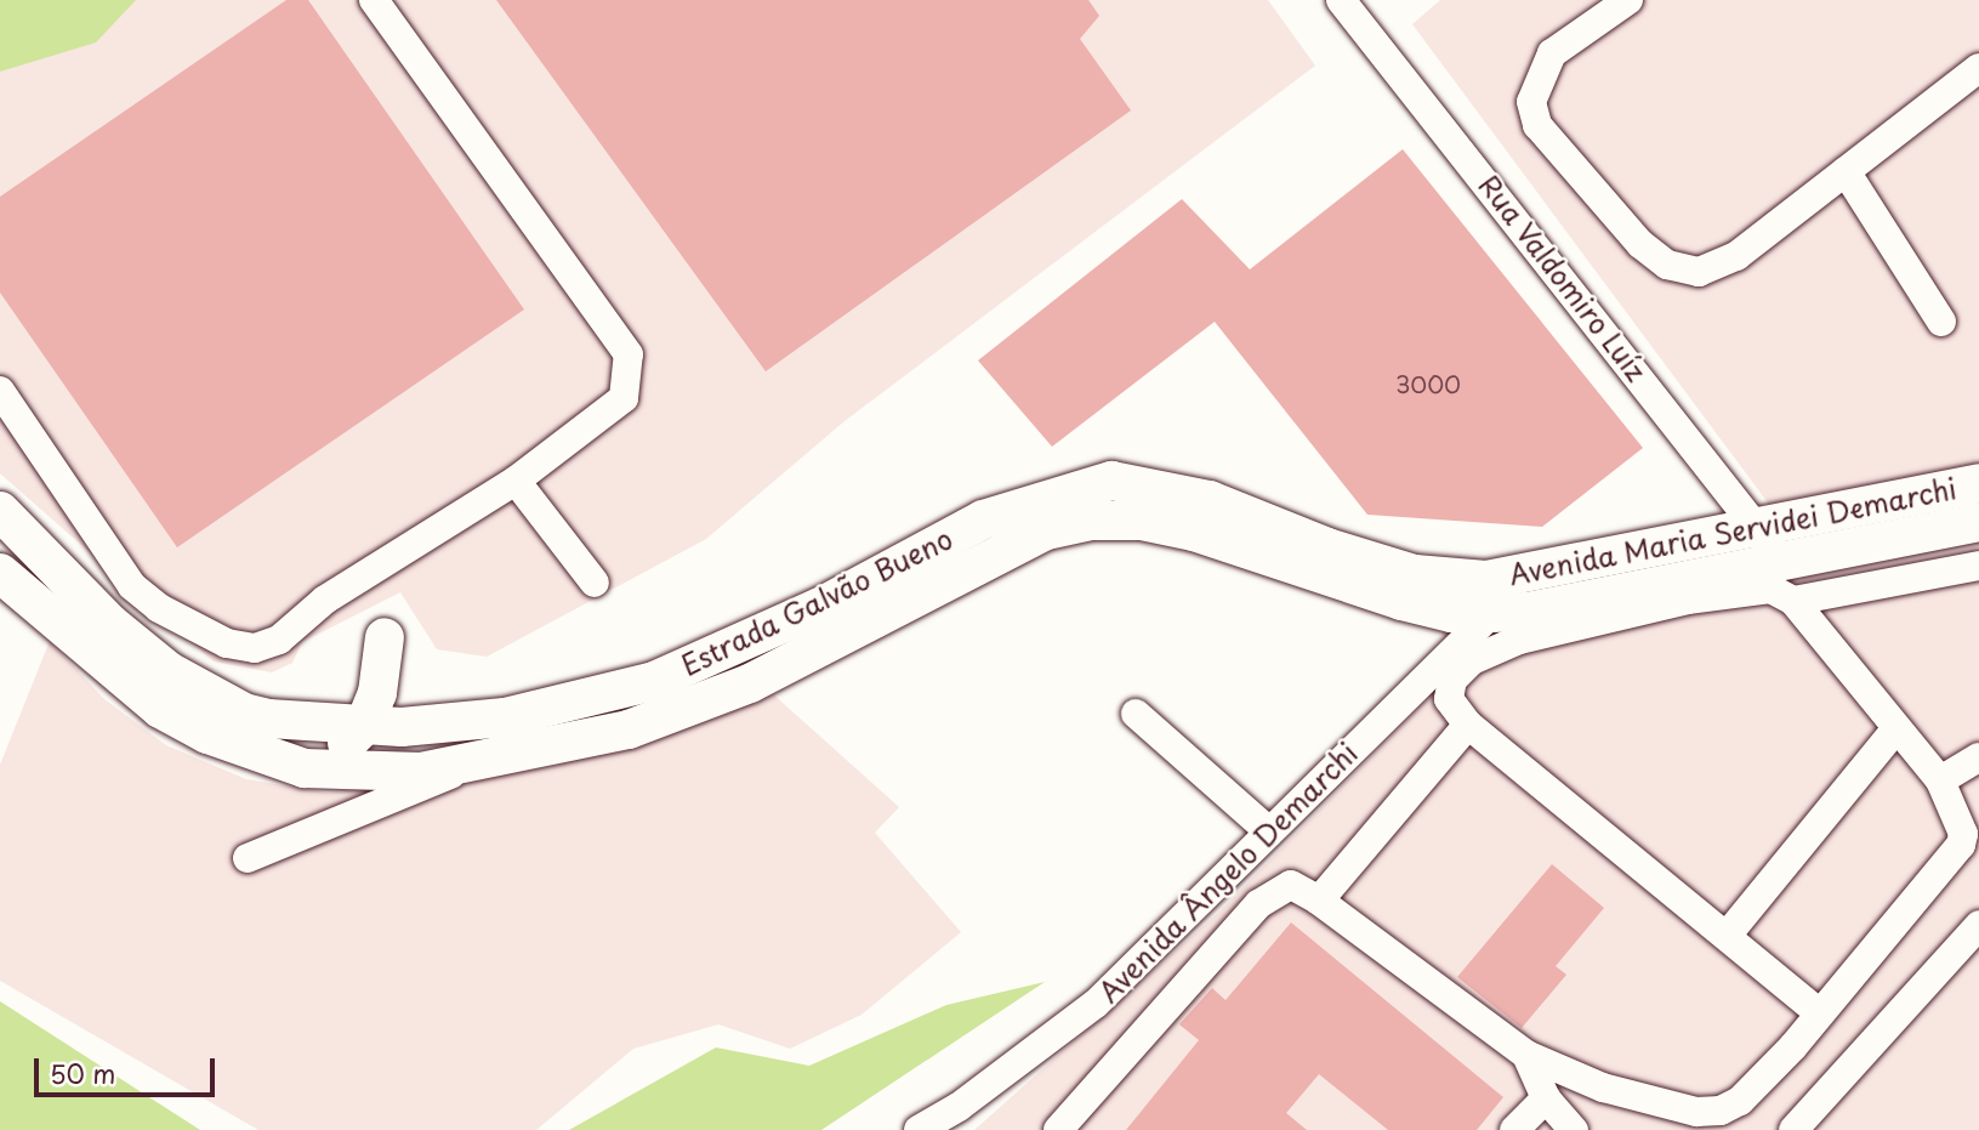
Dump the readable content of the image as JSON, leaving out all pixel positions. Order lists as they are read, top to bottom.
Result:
{
  "streets": {
    "main road": ["Avenida Maria Servidei Demarchi", "Estrada Galvão Bueno"],
    "street": ["Rua Valdomiro Luíz", "Avenida Ângelo Demarchi"]
  },
  "crossings": [
    ["Rua Valdomiro Luíz", "Avenida Maria Servidei Demarchi"],
    ["Avenida Maria Servidei Demarchi", "Estrada Galvão Bueno"],
    ["Avenida Maria Servidei Demarchi", "Avenida Ângelo Demarchi"],
    ["Estrada Galvão Bueno", "Avenida Ângelo Demarchi"]
  ],
  "house_numbers": ["3000"],
  "scale_bar": "50 m"
}
